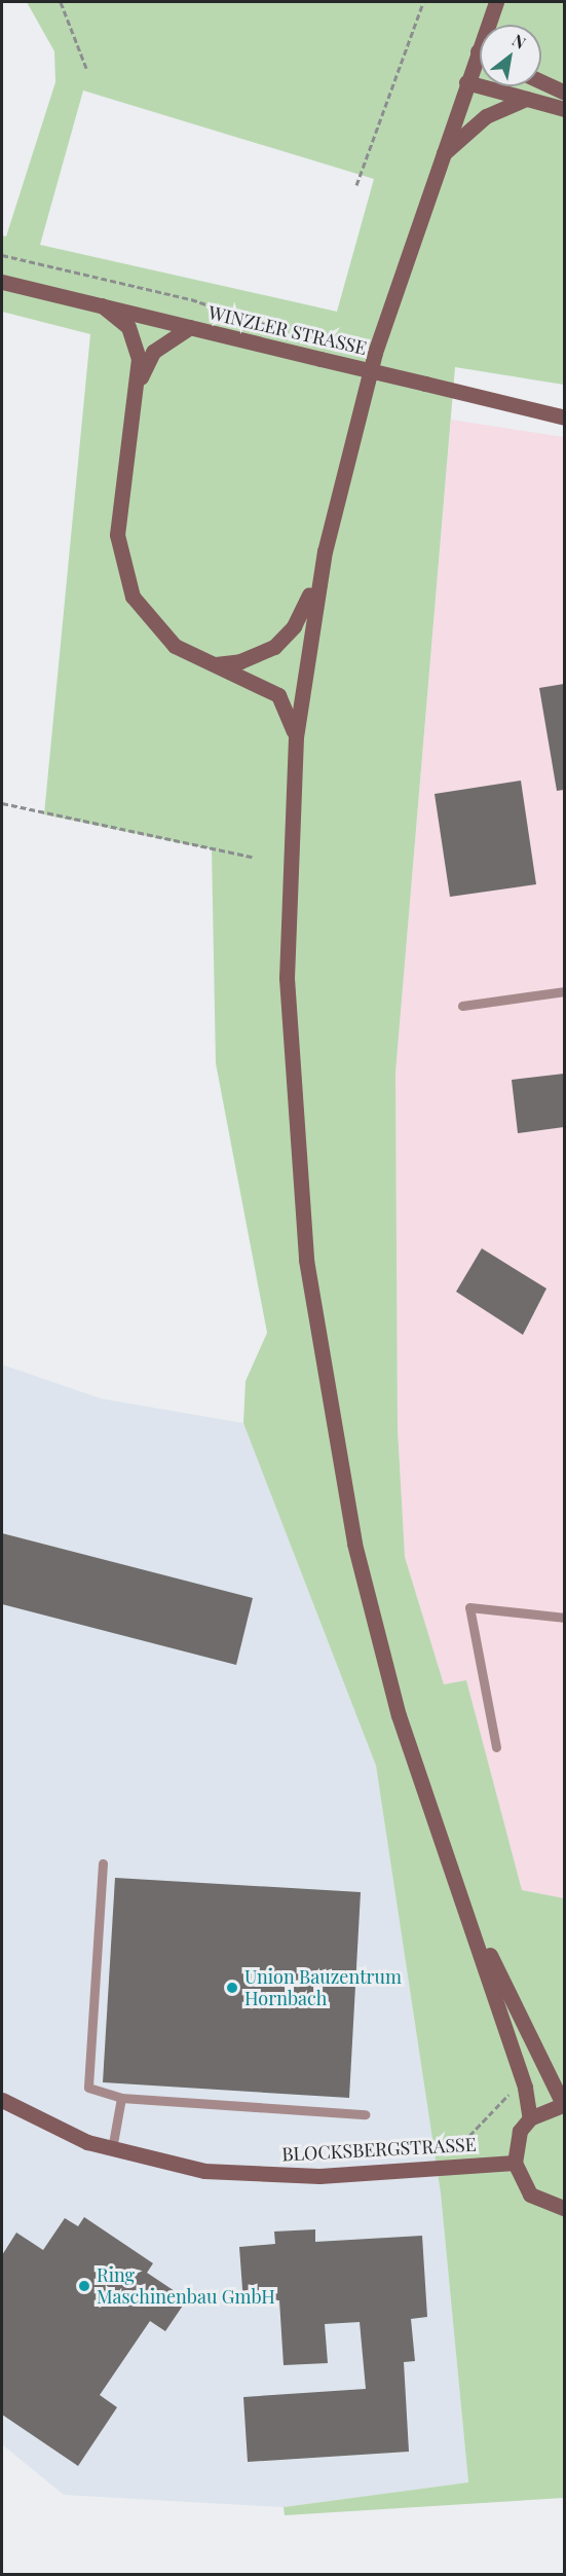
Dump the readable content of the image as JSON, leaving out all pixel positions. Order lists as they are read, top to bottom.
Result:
{
  "streets": {
    "main road": ["WINZLER STRASSE", "BLOCKSBERGSTRASSE"]
  },
  "places": ["Union Bauzentrum Hornbach", "Ring Maschinenbau GmbH"],
  "north": "top right"
}
